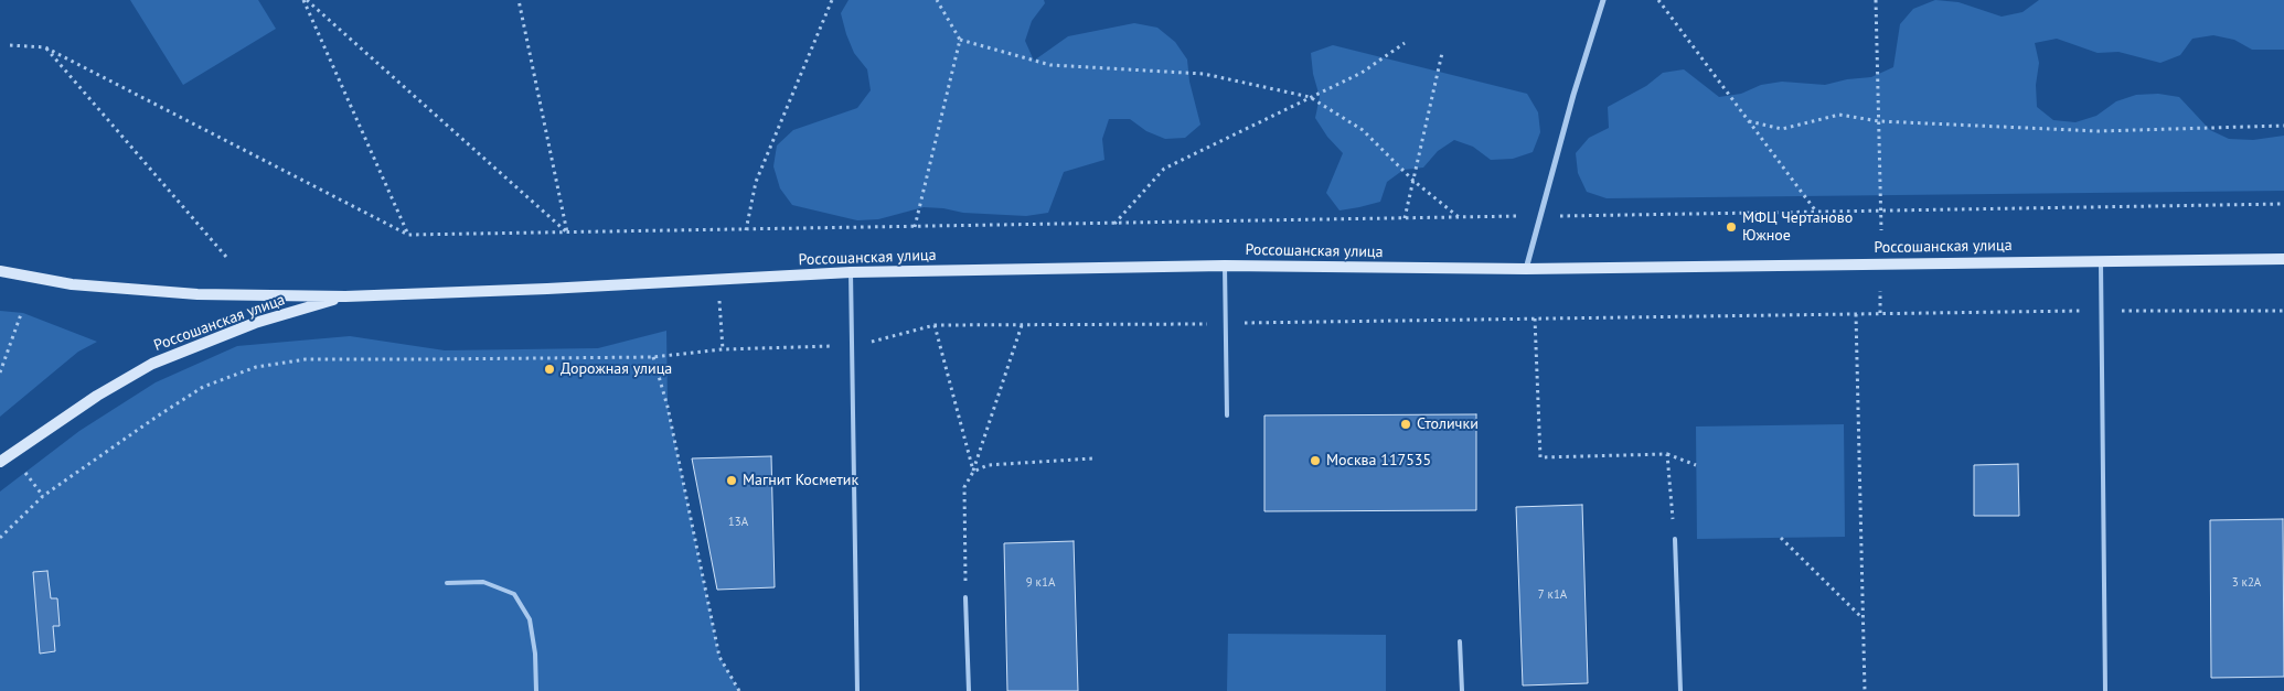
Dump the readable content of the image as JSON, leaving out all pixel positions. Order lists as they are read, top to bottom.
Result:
{
  "streets": {
    "street": ["Россошанская улица"]
  },
  "places": [
    "МФЦ Чертаново Южное",
    "Дорожная улица",
    "Столички",
    "Москва 117535",
    "Магнит Косметик"
  ],
  "house_numbers": [
    "13А",
    "9 к1А",
    "3 к2А",
    "7 к1А"
  ]
}
